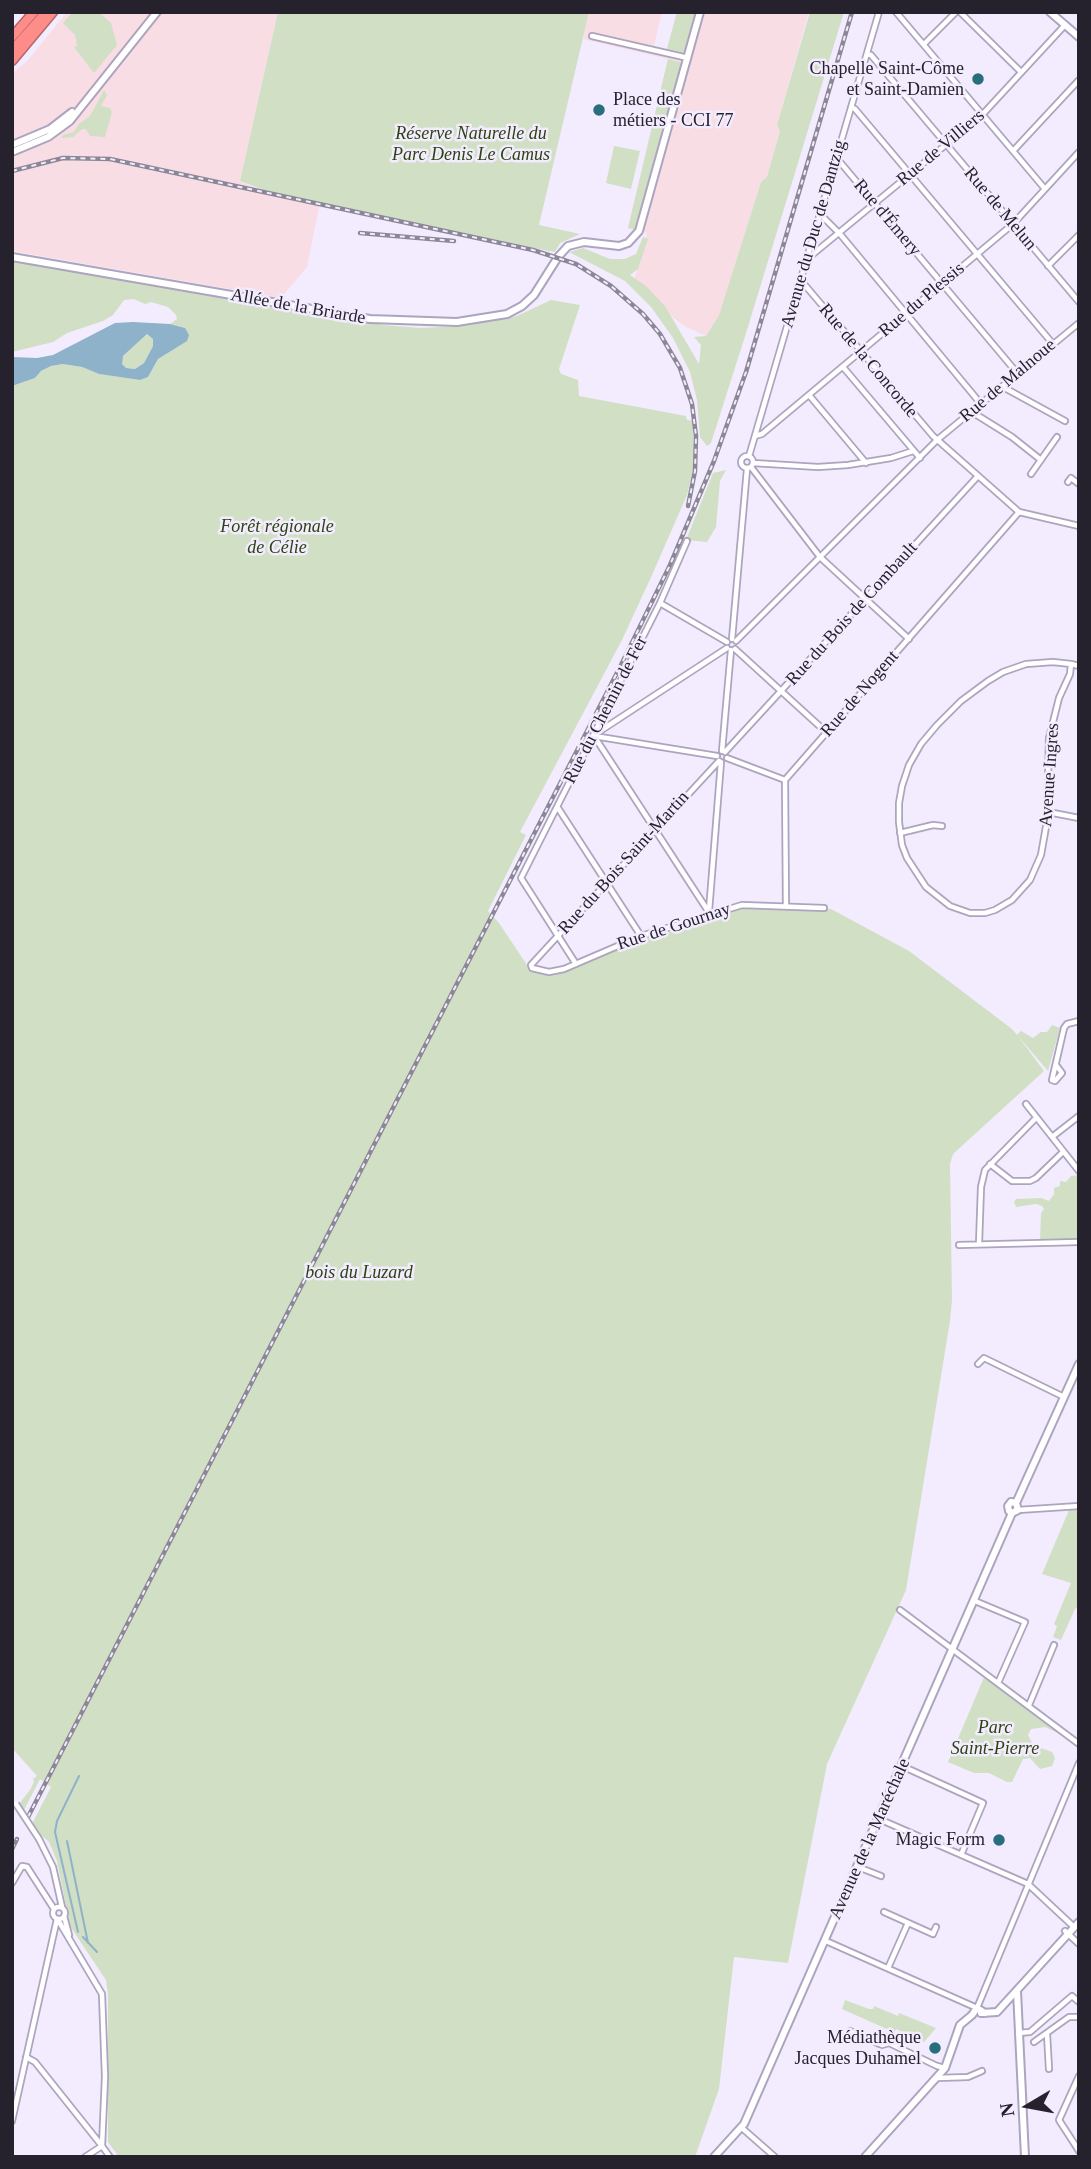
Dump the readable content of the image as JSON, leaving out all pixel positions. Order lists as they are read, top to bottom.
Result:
{
  "streets": {
    "street": [
      "Rue de Villiers",
      "Rue de Melun",
      "Rue d'Émery",
      "Avenue du Duc de Dantzig",
      "Rue du Plessis",
      "Allée de la Briarde",
      "Rue de la Concorde",
      "Rue de Malnoue",
      "Rue du Bois de Combault",
      "Rue de Nogent",
      "Rue du Chemin de Fer",
      "Avenue Ingres",
      "Rue du Bois Saint-Martin",
      "Rue de Gournay",
      "Avenue de la Maréchale"
    ]
  },
  "crossings": [
    ["Rue de Villiers", "Rue de Melun"],
    ["Rue de Villiers", "Rue d'Émery"],
    ["Rue de Villiers", "Avenue du Duc de Dantzig"],
    ["Rue de Melun", "Avenue du Duc de Dantzig"],
    ["Rue de Melun", "Rue du Plessis"],
    ["Rue d'Émery", "Avenue du Duc de Dantzig"],
    ["Rue d'Émery", "Rue du Plessis"],
    ["Rue d'Émery", "Rue de Malnoue"],
    ["Avenue du Duc de Dantzig", "Rue du Plessis"],
    ["Avenue du Duc de Dantzig", "Rue de la Concorde"],
    ["Rue du Plessis", "Rue de la Concorde"],
    ["Rue de la Concorde", "Rue de Malnoue"],
    ["Rue de la Concorde", "Rue du Bois de Combault"],
    ["Rue de la Concorde", "Rue de Nogent"],
    ["Rue du Bois de Combault", "Rue du Bois Saint-Martin"],
    ["Rue du Chemin de Fer", "Rue du Bois Saint-Martin"],
    ["Rue du Bois Saint-Martin", "Rue de Gournay"]
  ],
  "parks": [
    "Réserve Naturelle du Parc Denis Le Camus",
    "Forêt régionale de Célie",
    "bois du Luzard",
    "Parc Saint-Pierre"
  ],
  "places": [
    "Chapelle Saint-Côme et Saint-Damien",
    "Place des métiers - CCI 77",
    "Magic Form",
    "Médiathèque Jacques Duhamel"
  ],
  "north": "left"
}
